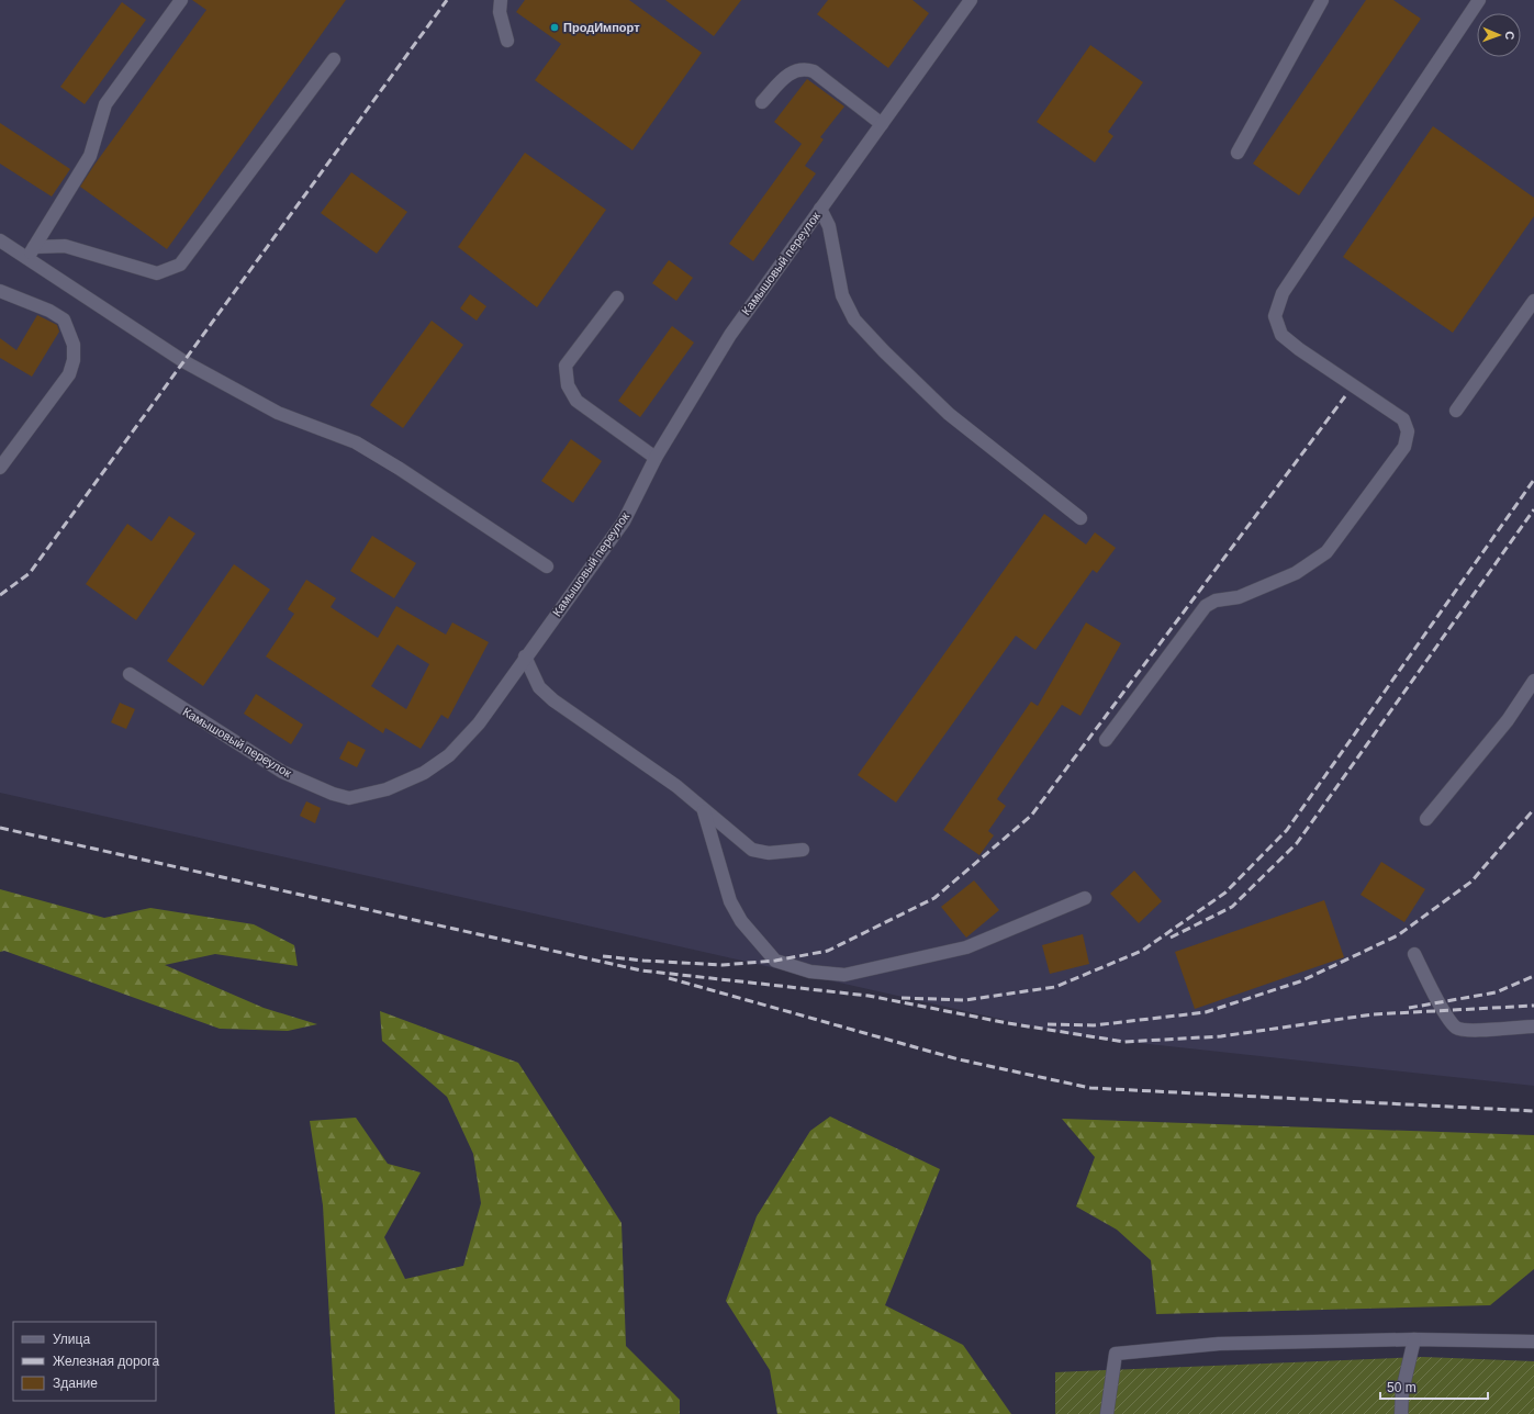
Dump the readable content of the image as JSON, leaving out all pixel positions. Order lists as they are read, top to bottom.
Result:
{
  "streets": {
    "street": ["Камышовый переулок"]
  },
  "places": ["ПродИмпорт"],
  "legend": ["Улица", "Железная дорога", "Здание"],
  "scale_bar": "50 m",
  "north": "right"
}
